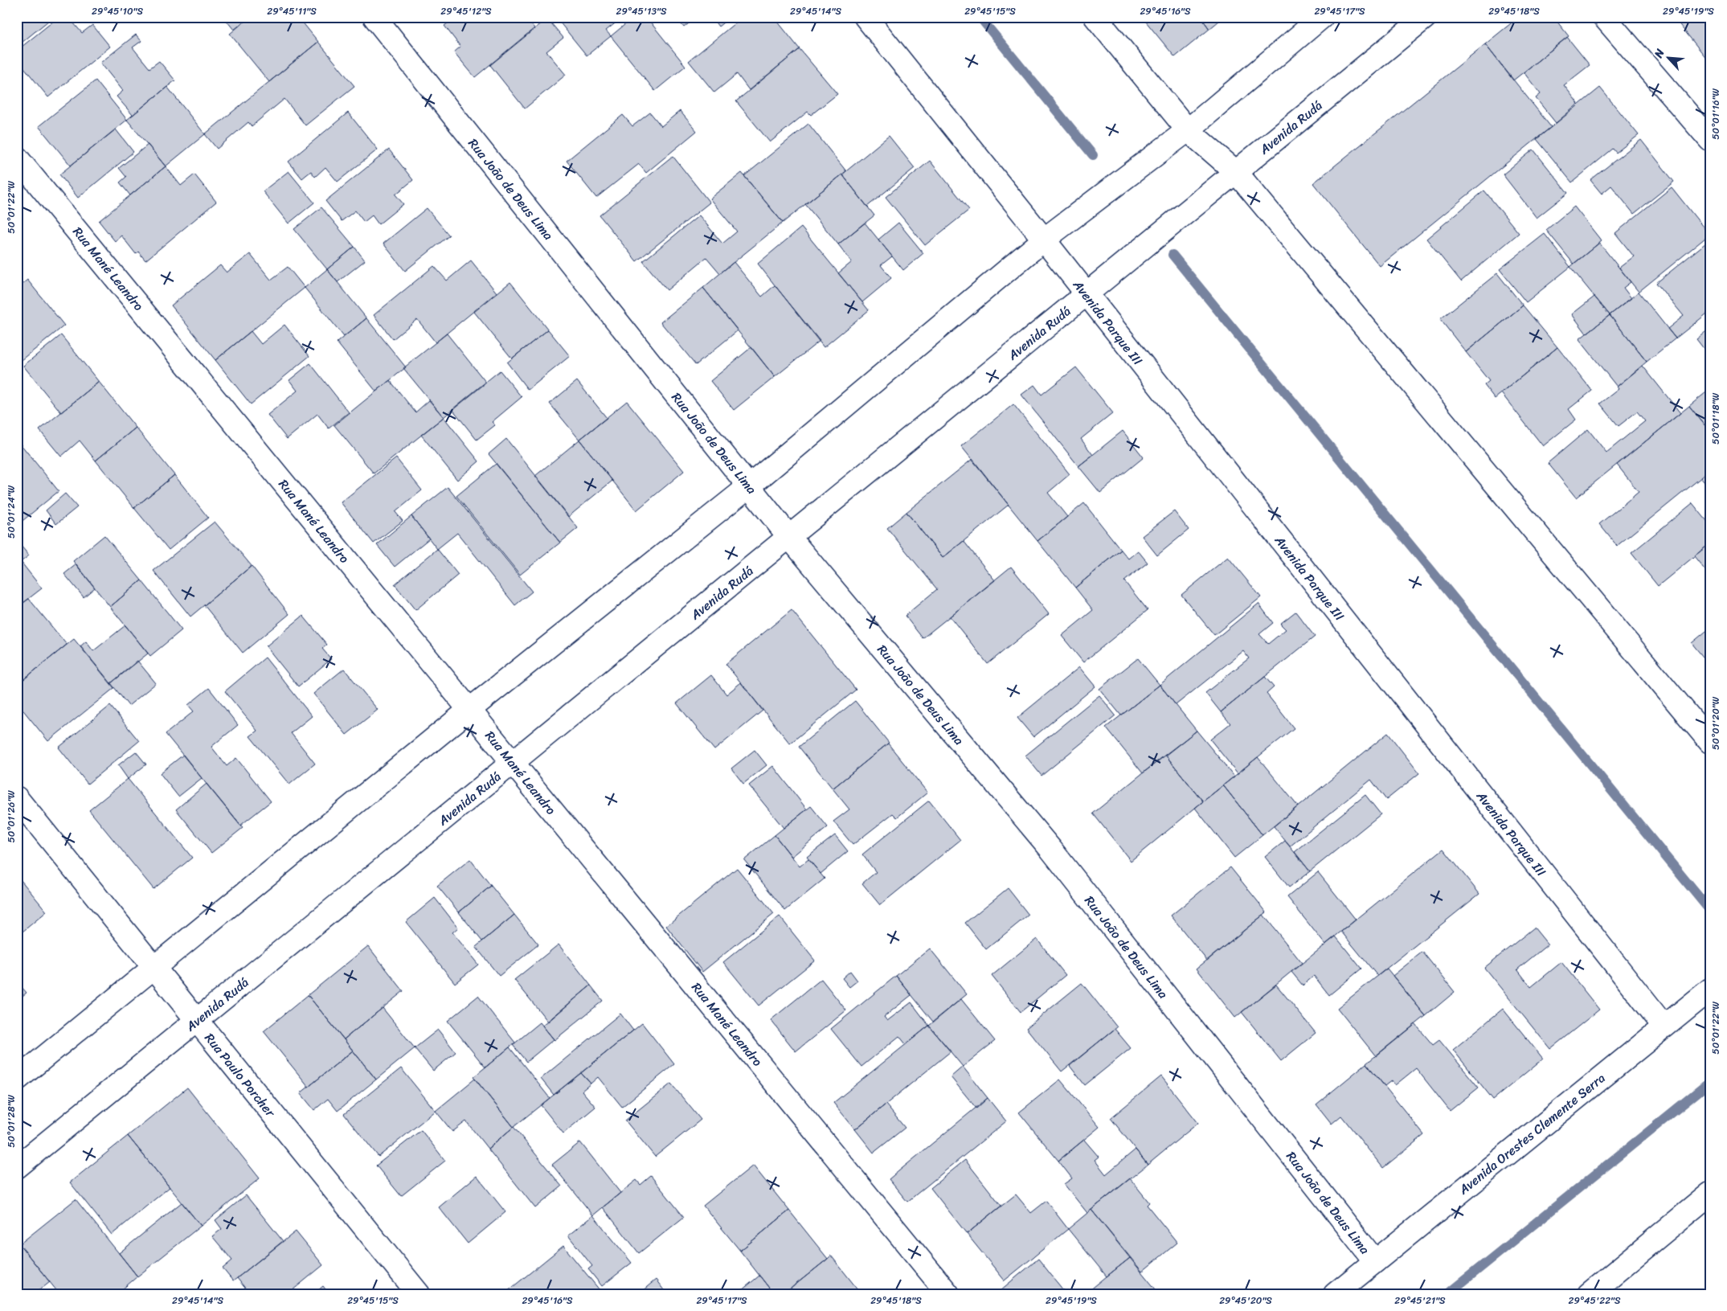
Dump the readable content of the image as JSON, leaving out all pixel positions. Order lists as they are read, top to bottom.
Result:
{
  "streets": {
    "street": [
      "Avenida Rudá",
      "Rua João de Deus Lima",
      "Rua Mané Leandro",
      "Avenida Parque III",
      "Rua Paulo Porcher",
      "Avenida Orestes Clemente Serra"
    ]
  },
  "crossings": [
    ["Avenida Rudá", "Rua João de Deus Lima"],
    ["Avenida Rudá", "Rua Mané Leandro"],
    ["Avenida Rudá", "Avenida Parque III"],
    ["Avenida Rudá", "Rua Paulo Porcher"],
    ["Rua João de Deus Lima", "Avenida Orestes Clemente Serra"],
    ["Avenida Parque III", "Avenida Orestes Clemente Serra"]
  ],
  "north": "top left",
  "coordinates": [
    "29°45'10\"S",
    "29°45'11\"S",
    "29°45'12\"S",
    "29°45'13\"S",
    "29°45'14\"S",
    "29°45'15\"S",
    "29°45'16\"S",
    "29°45'17\"S",
    "29°45'18\"S",
    "29°45'19\"S",
    "50°01'16\"W",
    "50°01'22\"W",
    "50°01'18\"W",
    "50°01'24\"W",
    "50°01'20\"W",
    "50°01'26\"W",
    "50°01'28\"W",
    "29°45'20\"S",
    "29°45'21\"S",
    "29°45'22\"S"
  ]
}
